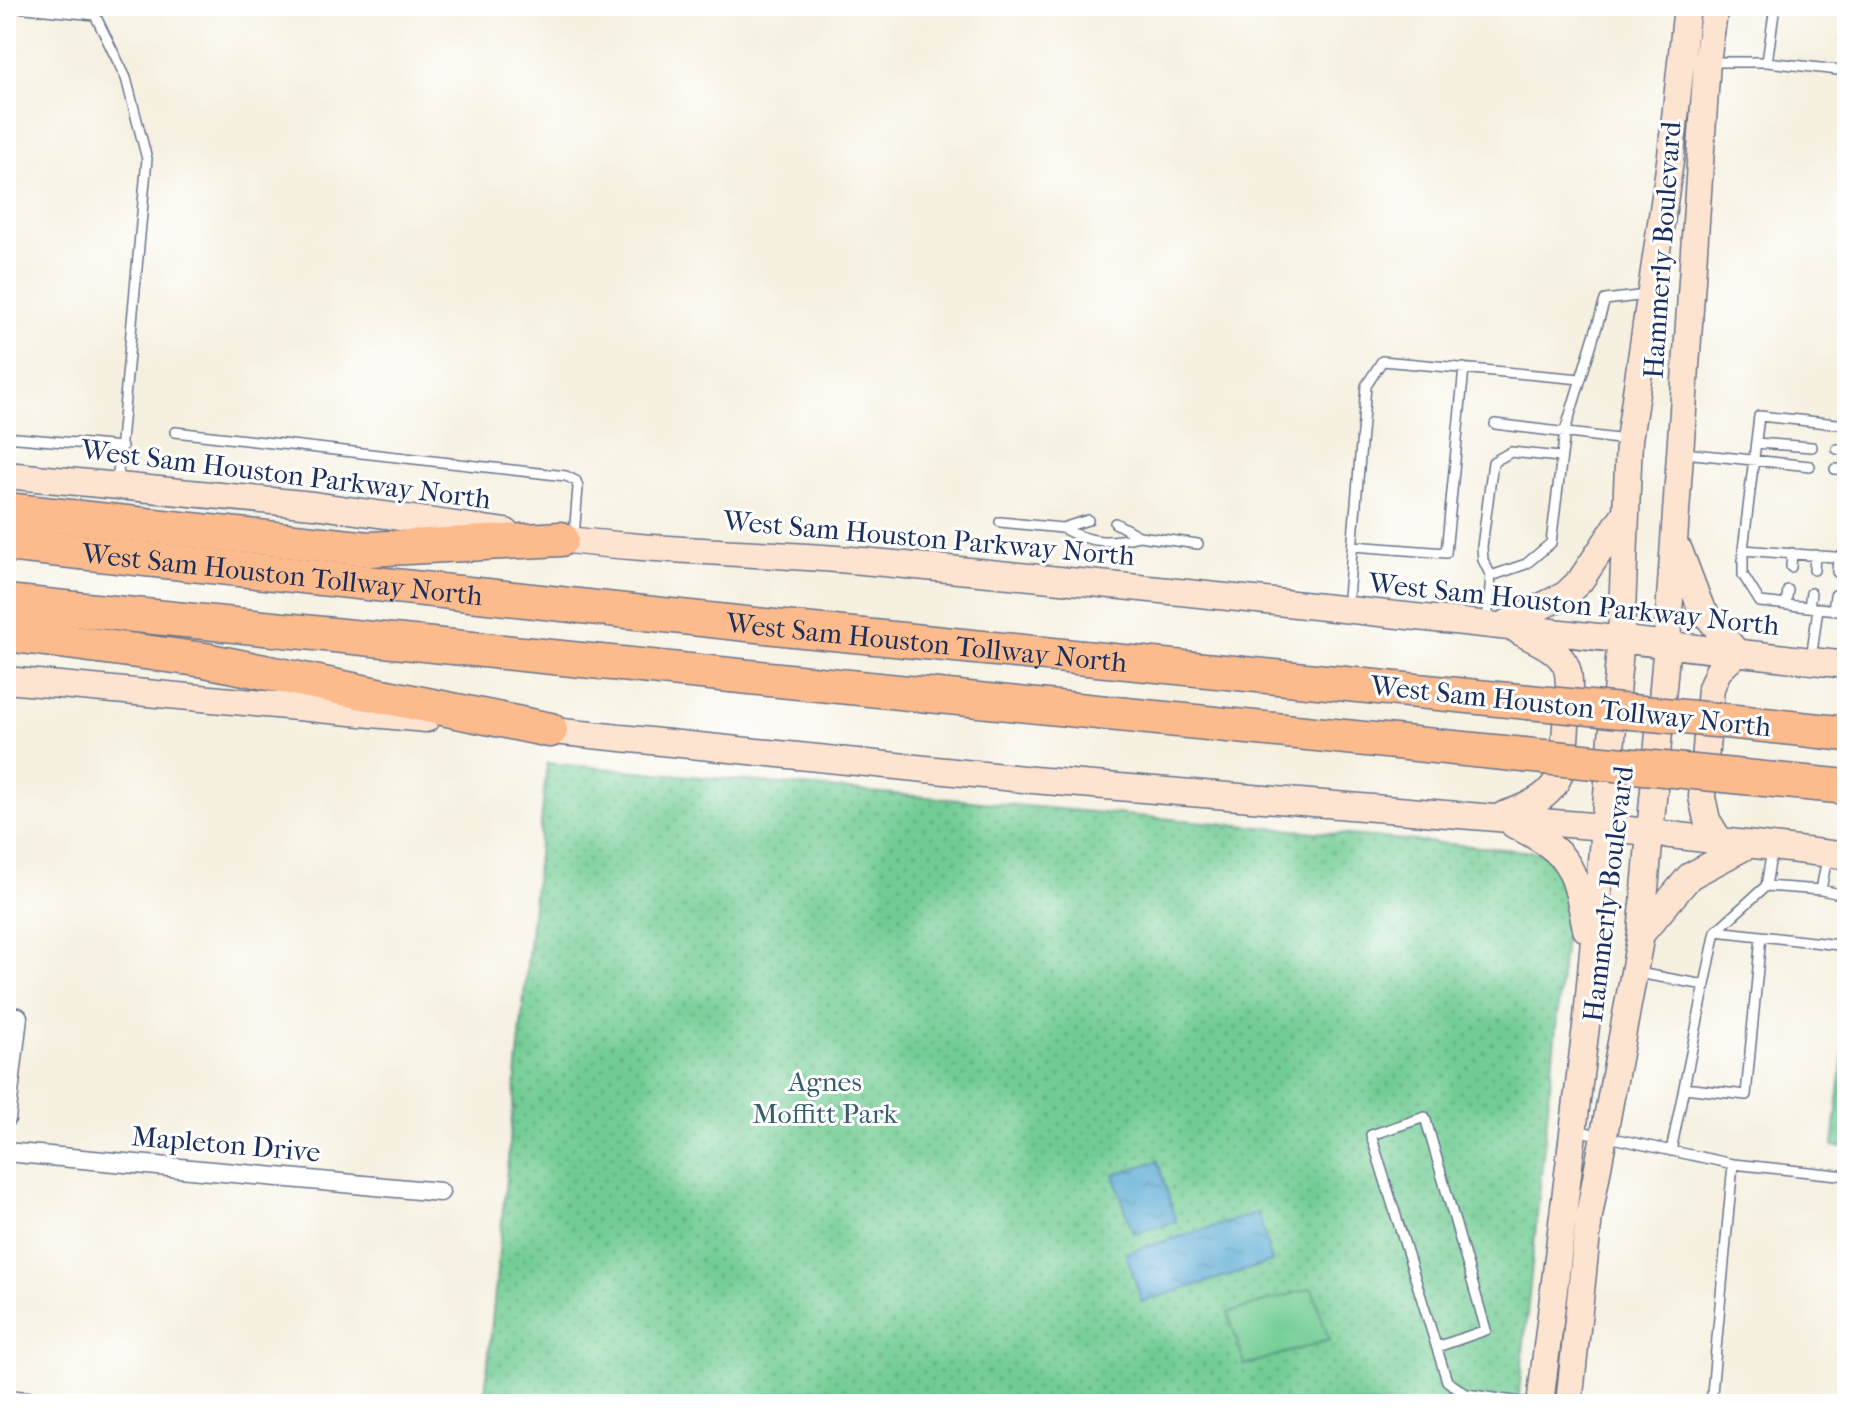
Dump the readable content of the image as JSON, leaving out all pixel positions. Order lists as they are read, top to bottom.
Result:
{
  "streets": {
    "highway": ["West Sam Houston Tollway North"],
    "main road": ["Hammerly Boulevard", "West Sam Houston Parkway North"],
    "street": ["Mapleton Drive"]
  },
  "crossings": [
    ["Hammerly Boulevard", "West Sam Houston Parkway North"]
  ],
  "parks": ["Agnes Moffitt Park"]
}
